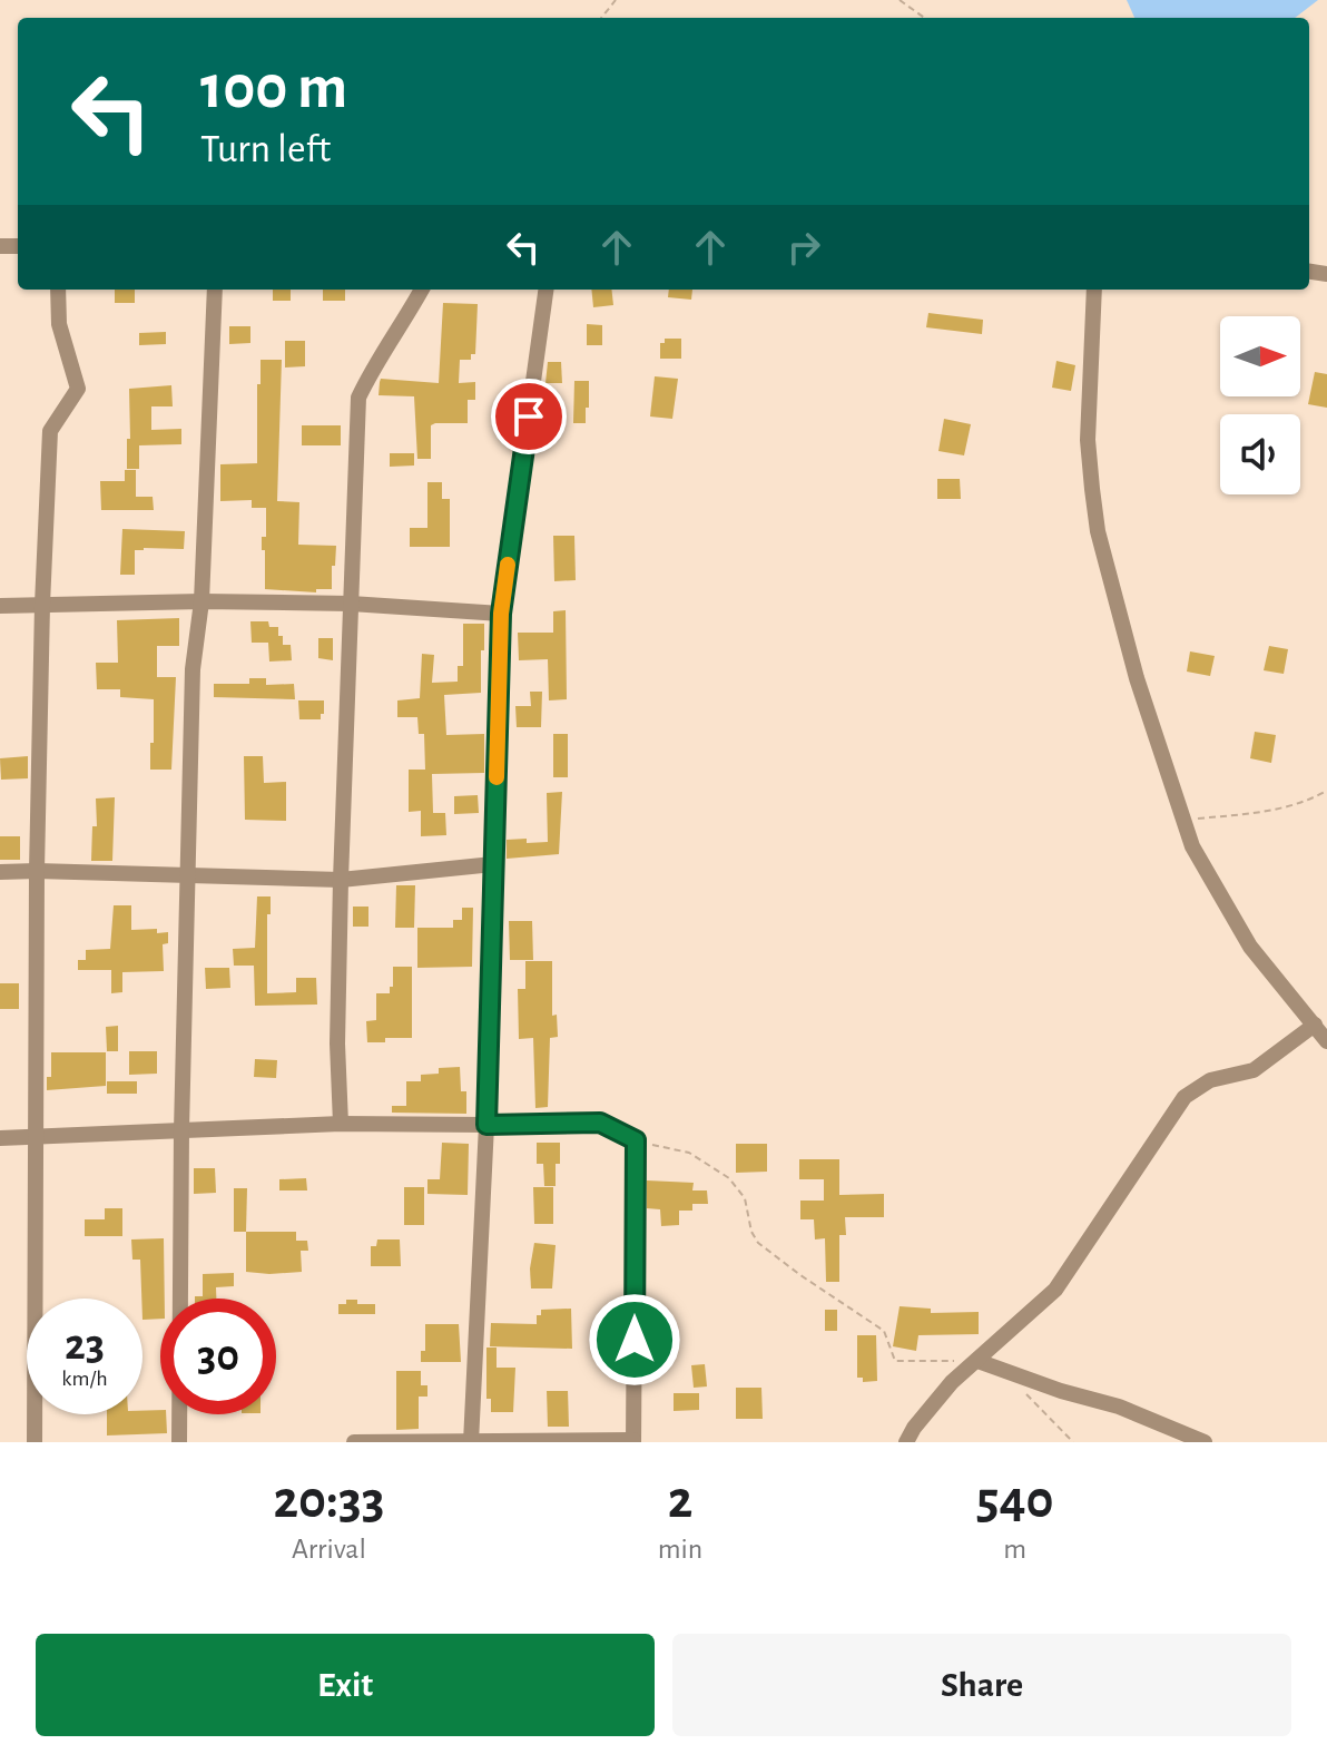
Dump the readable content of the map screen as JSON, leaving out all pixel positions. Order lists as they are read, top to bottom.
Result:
{
  "north": "right",
  "page": {
    "turn": ["100 m", "Turn left"],
    "speed": "23 km/h",
    "limit": "30",
    "eta": [
      "20:33",
      "Arrival",
      "2",
      "min",
      "540",
      "m"
    ],
    "buttons": ["Exit", "Share"]
  }
}
